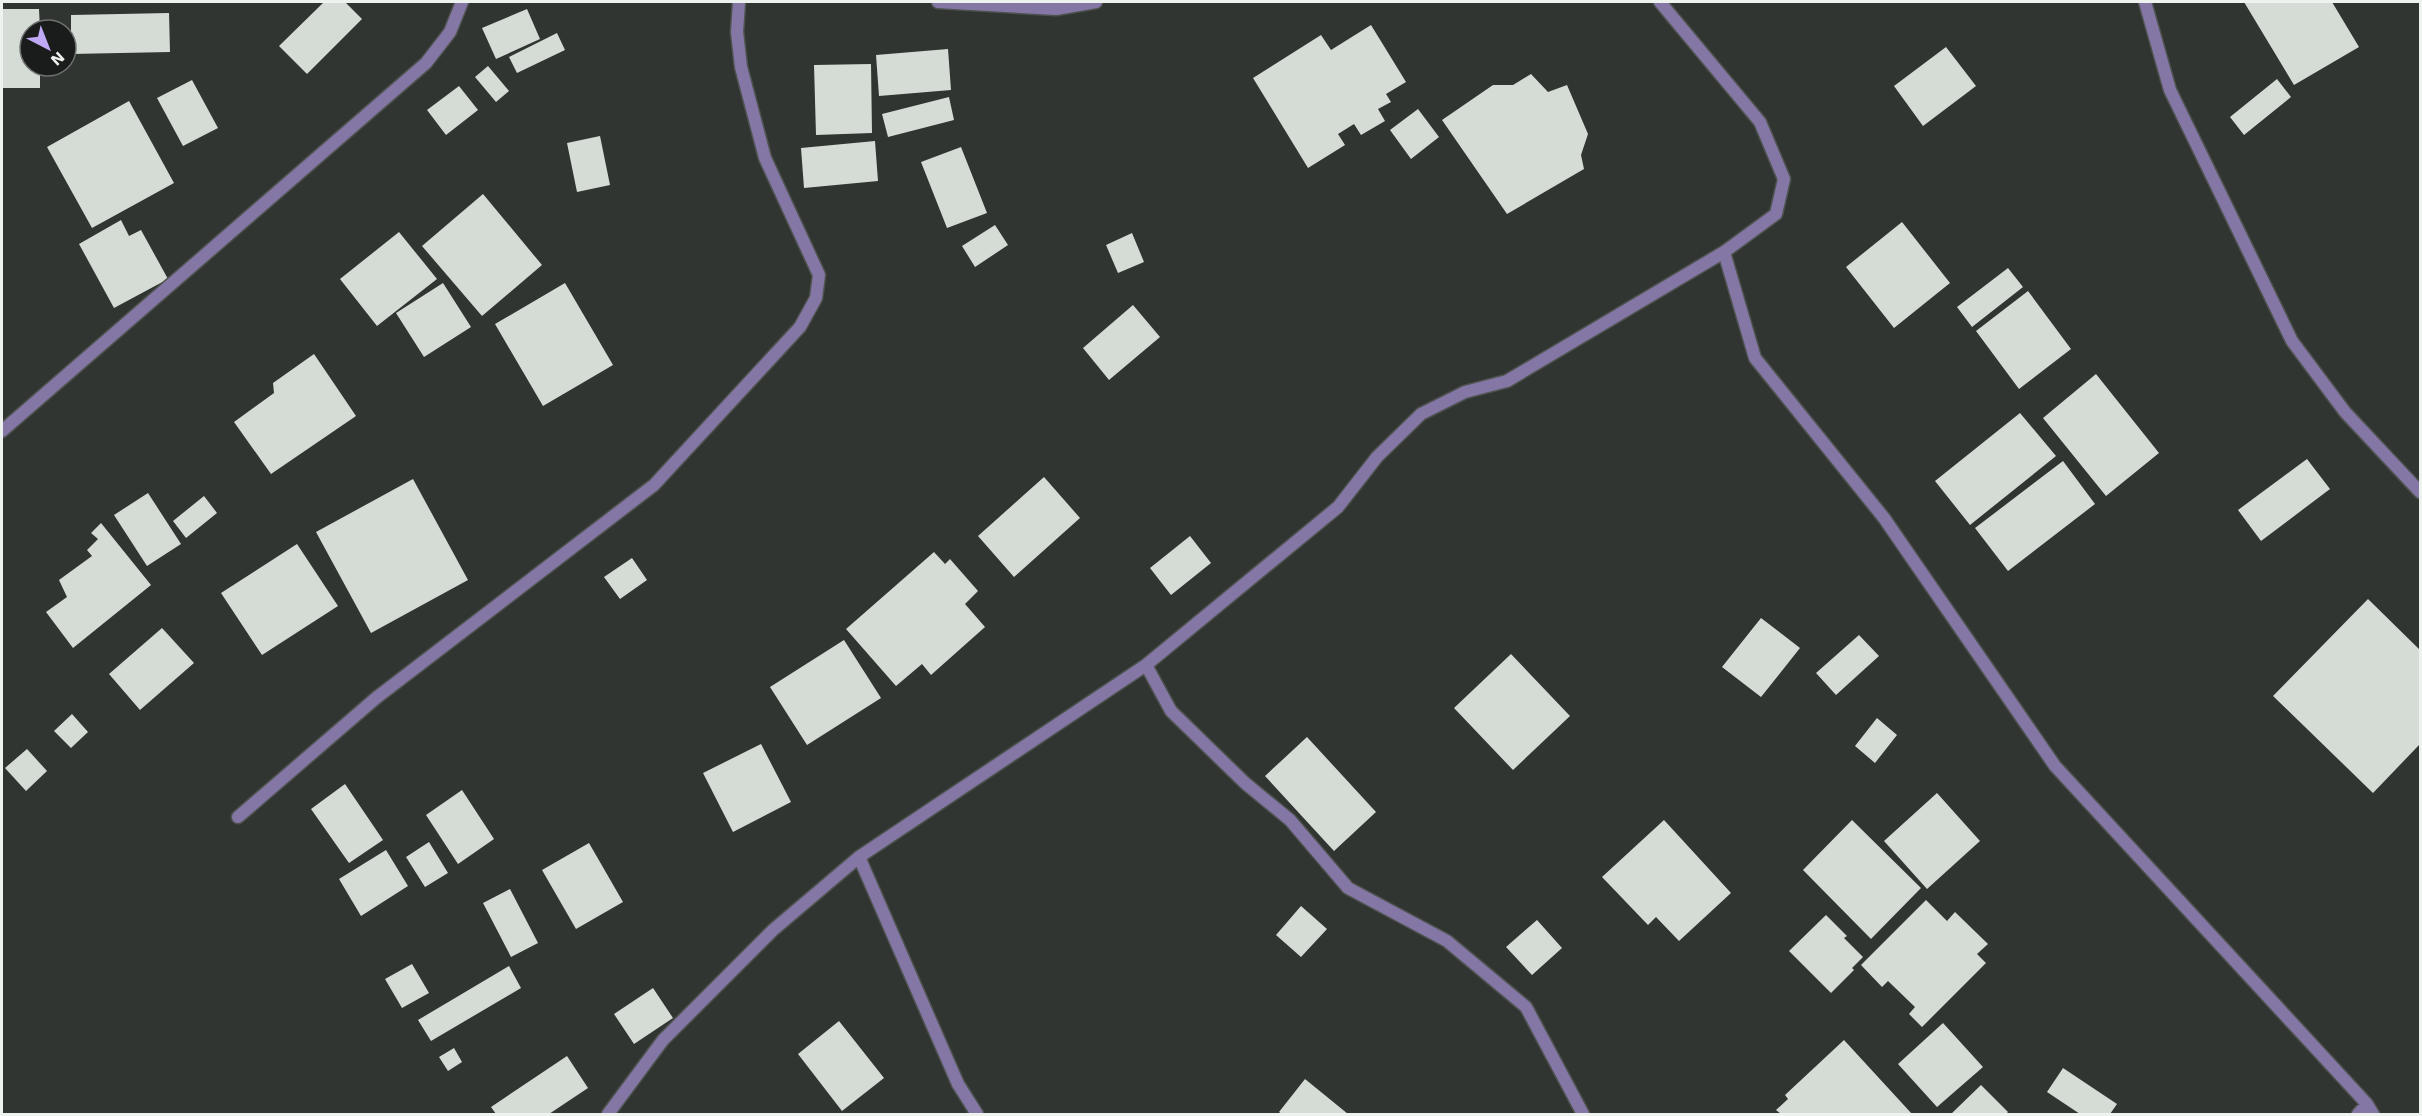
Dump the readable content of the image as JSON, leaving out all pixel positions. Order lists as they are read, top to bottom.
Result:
{
  "north": "bottom right"
}
